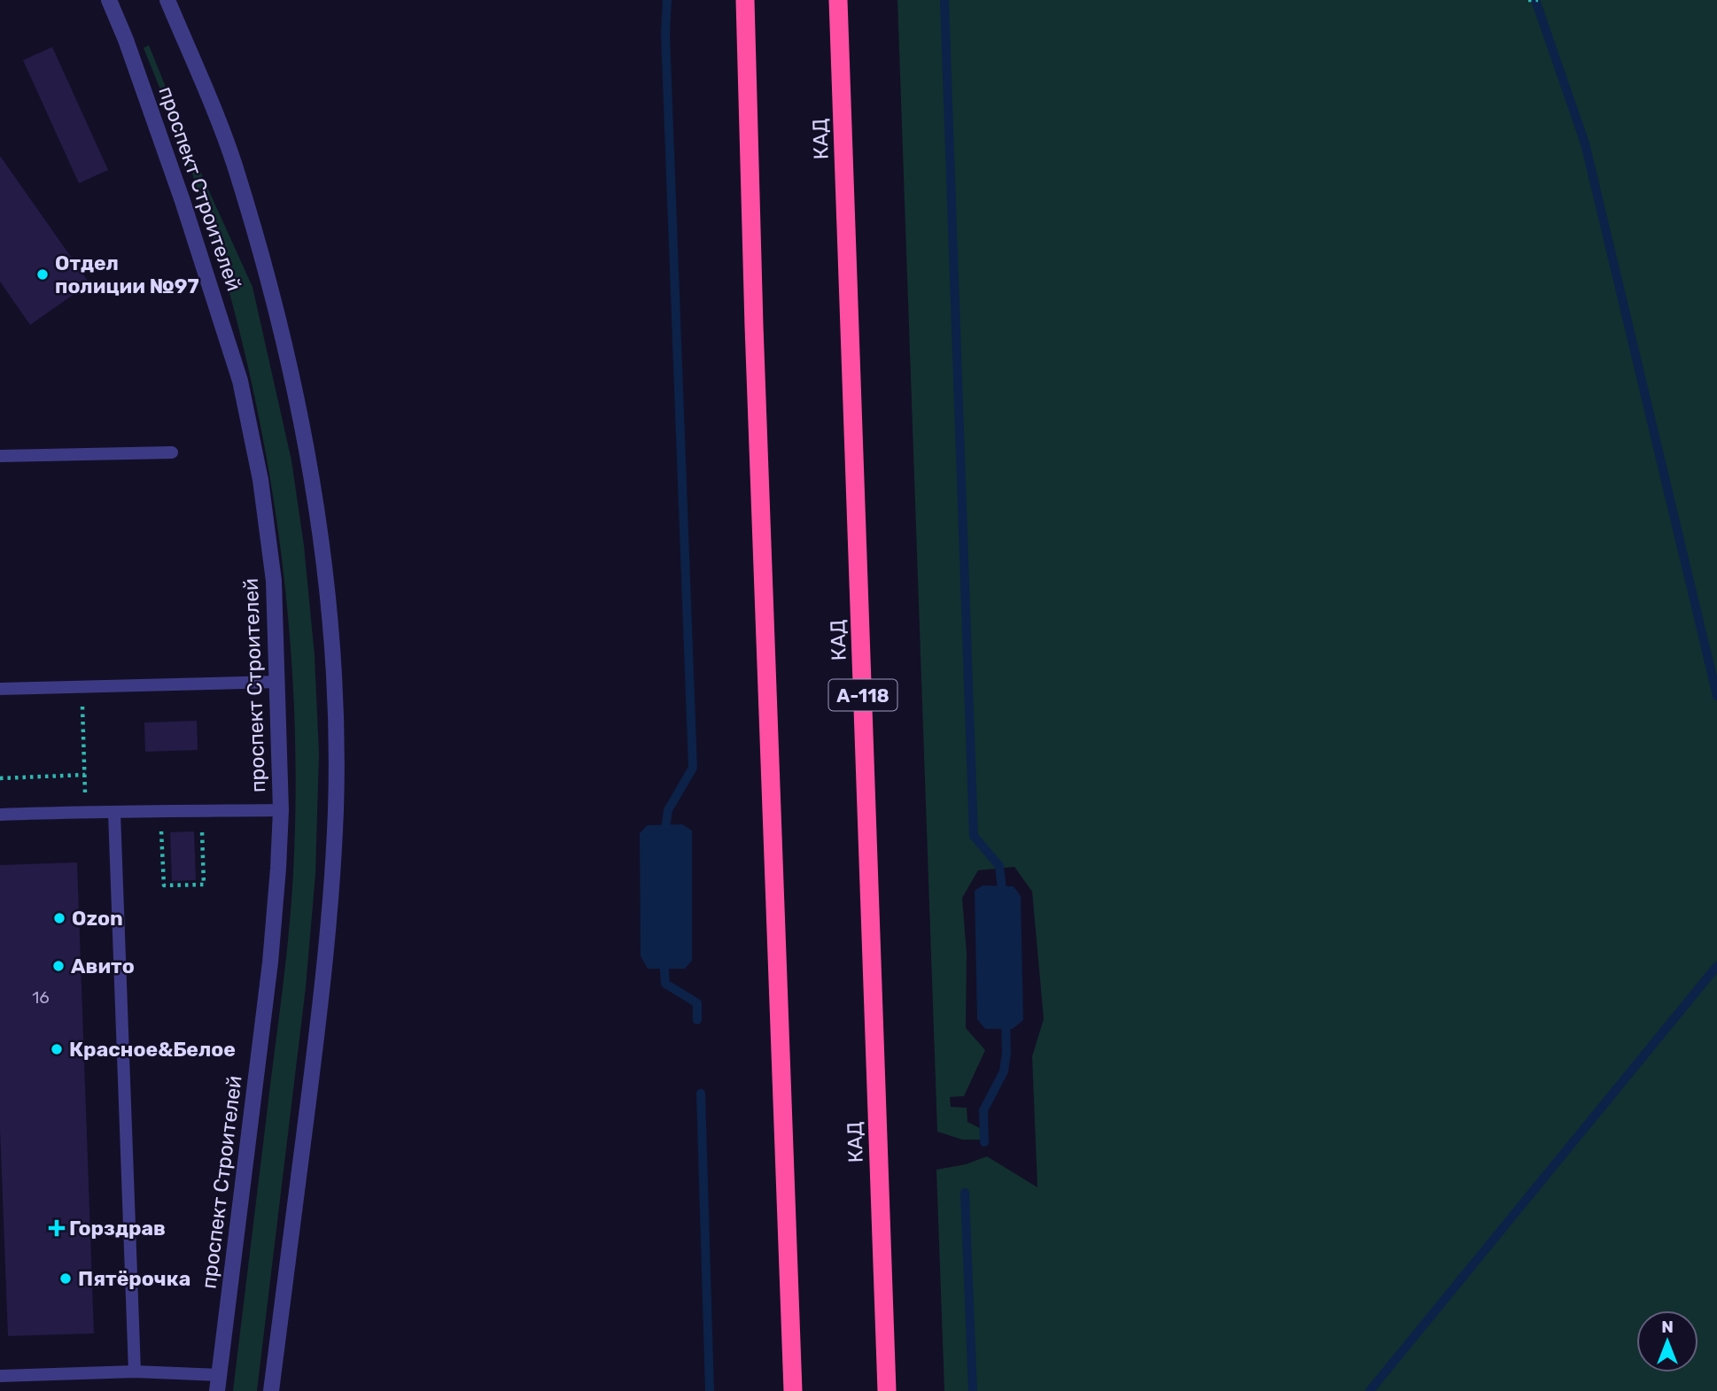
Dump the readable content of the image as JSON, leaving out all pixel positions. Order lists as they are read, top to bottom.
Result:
{
  "streets": {
    "highway": ["КАД", "А-118"],
    "street": ["проспект Строителей"]
  },
  "places": {
    "other": [
      "Отдел полиции №97",
      "Ozon",
      "Авито",
      "Красное&Белое",
      "Пятёрочка"
    ],
    "health": ["Горздрав"]
  },
  "house_numbers": ["16"],
  "north": "top"
}
